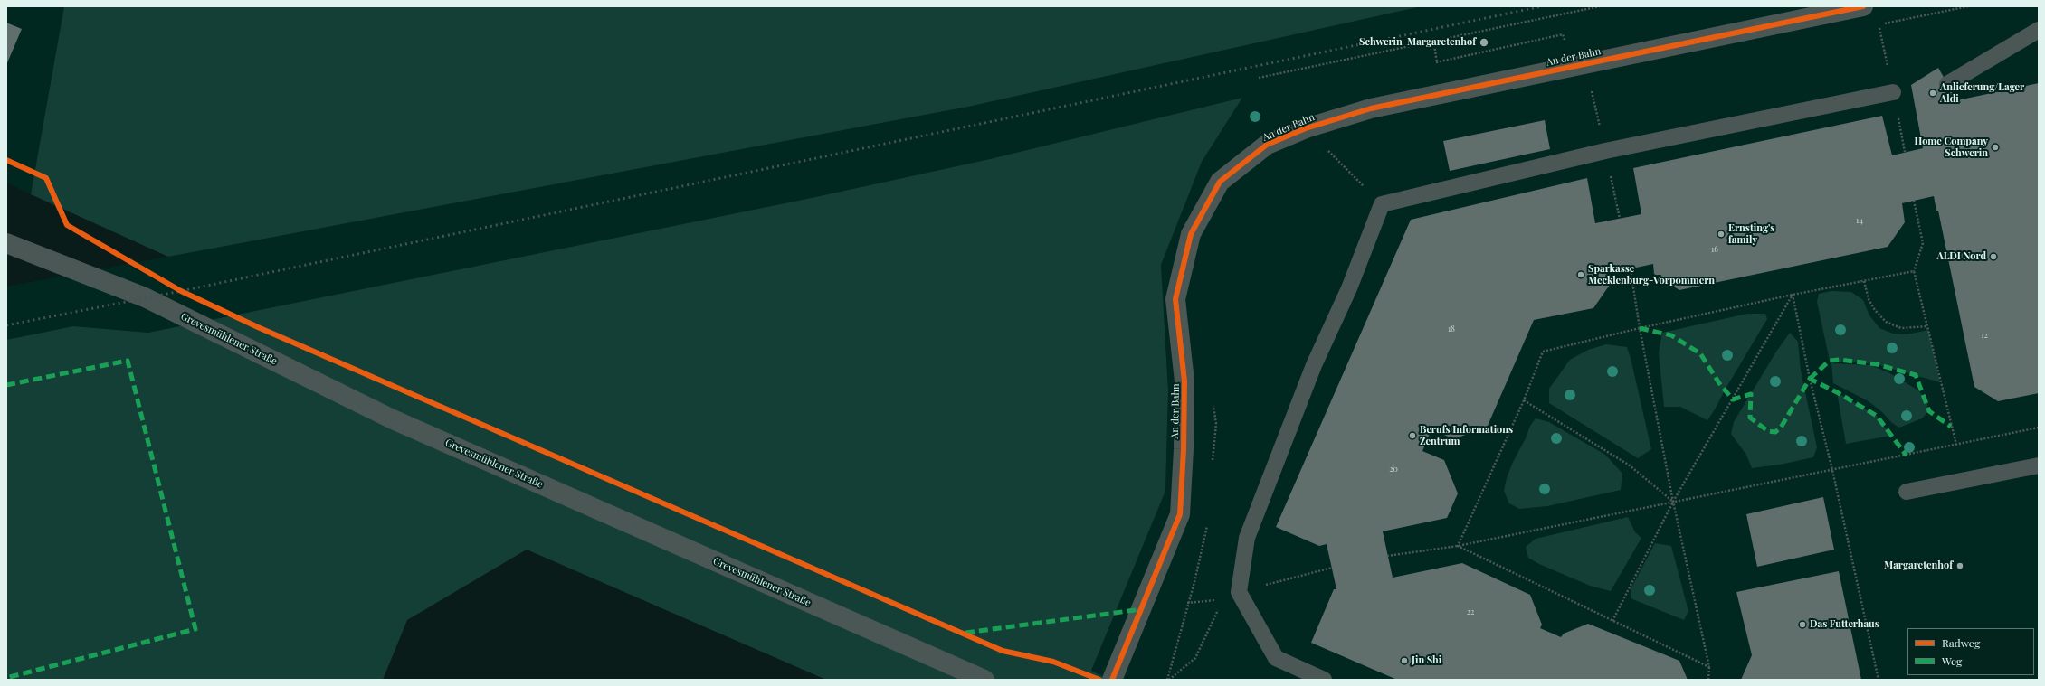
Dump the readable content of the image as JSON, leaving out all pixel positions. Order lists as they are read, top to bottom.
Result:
{
  "streets": {
    "street": ["An der Bahn", "Grevesmühlener Straße"]
  },
  "places": [
    "Schwerin-Margaretenhof",
    "Anlieferung/Lager Aldi",
    "Home Company Schwerin",
    "Ernsting's family",
    "ALDI Nord",
    "Sparkasse Mecklenburg-Vorpommern",
    "Berufs Informations Zentrum",
    "Margaretenhof",
    "Das Futterhaus",
    "Jin Shi"
  ],
  "house_numbers": [
    "14",
    "16",
    "18",
    "12",
    "20",
    "22"
  ],
  "legend": ["Radweg", "Weg"]
}
